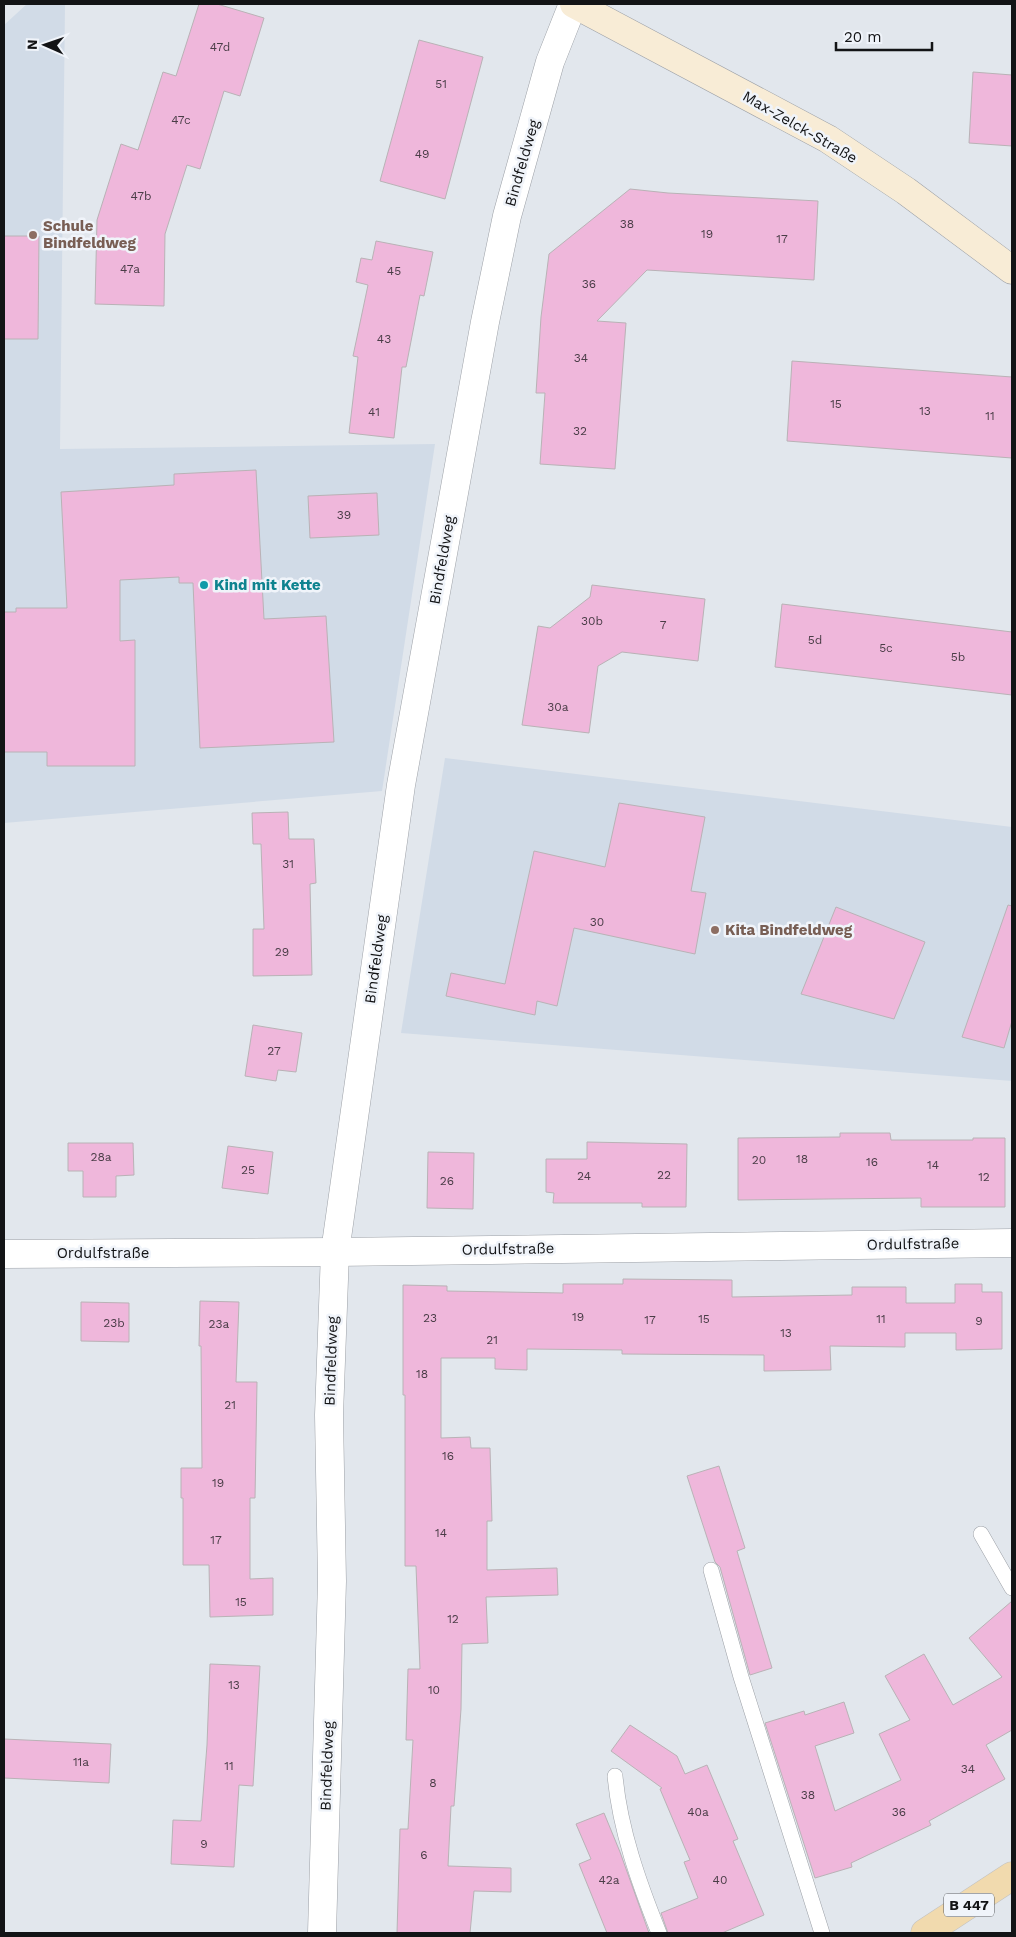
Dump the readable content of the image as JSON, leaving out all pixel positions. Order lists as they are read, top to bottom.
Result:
{
  "streets": {
    "main road": ["B 447"],
    "street": ["Max-Zelck-Straße", "Bindfeldweg", "Ordulfstraße"]
  },
  "crossings": [
    ["Max-Zelck-Straße", "Bindfeldweg"],
    ["Bindfeldweg", "Ordulfstraße"]
  ],
  "places": ["Schule Bindfeldweg", "Kind mit Kette", "Kita Bindfeldweg"],
  "house_numbers": [
    "47d",
    "51",
    "47c",
    "49",
    "47b",
    "38",
    "19",
    "17",
    "47a",
    "45",
    "36",
    "43",
    "34",
    "15",
    "13",
    "41",
    "11",
    "32",
    "39",
    "30b",
    "7",
    "5d",
    "5c",
    "5b",
    "30a",
    "31",
    "30",
    "29",
    "27",
    "28a",
    "18",
    "20",
    "16",
    "14",
    "25",
    "22",
    "24",
    "12",
    "26",
    "19",
    "23",
    "15",
    "11",
    "17",
    "9",
    "23b",
    "23a",
    "13",
    "21",
    "18",
    "21",
    "16",
    "19",
    "14",
    "17",
    "15",
    "12",
    "13",
    "10",
    "11a",
    "11",
    "34",
    "8",
    "38",
    "40a",
    "36",
    "9",
    "6",
    "42a",
    "40"
  ],
  "scale_bar": "20 m",
  "north": "left"
}
